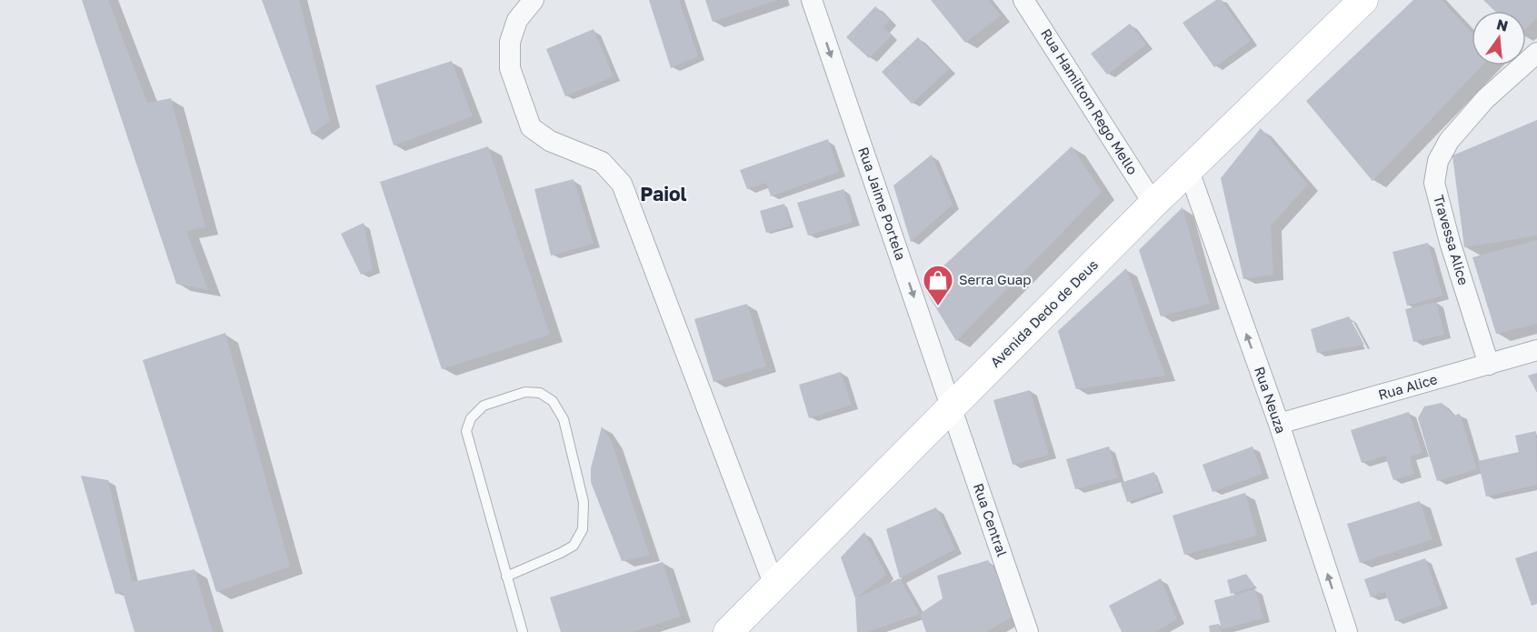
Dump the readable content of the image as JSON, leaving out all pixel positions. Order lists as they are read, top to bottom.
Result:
{
  "streets": {
    "main road": ["Avenida Dedo de Deus"],
    "street": [
      "Rua Hamiltom Rego Mello",
      "Rua Jaime Portela",
      "Travessa Alice",
      "Rua Alice",
      "Rua Neuza",
      "Rua Central"
    ]
  },
  "crossings": [
    ["Rua Hamiltom Rego Mello", "Avenida Dedo de Deus"],
    ["Rua Jaime Portela", "Avenida Dedo de Deus"],
    ["Rua Jaime Portela", "Rua Central"],
    ["Travessa Alice", "Rua Alice"],
    ["Avenida Dedo de Deus", "Rua Neuza"],
    ["Avenida Dedo de Deus", "Rua Central"],
    ["Rua Alice", "Rua Neuza"]
  ],
  "one_way": ["Rua Jaime Portela", "Rua Neuza"],
  "districts": ["Paiol"],
  "places": {
    "shop": ["Serra Guap"]
  },
  "north": "top"
}
